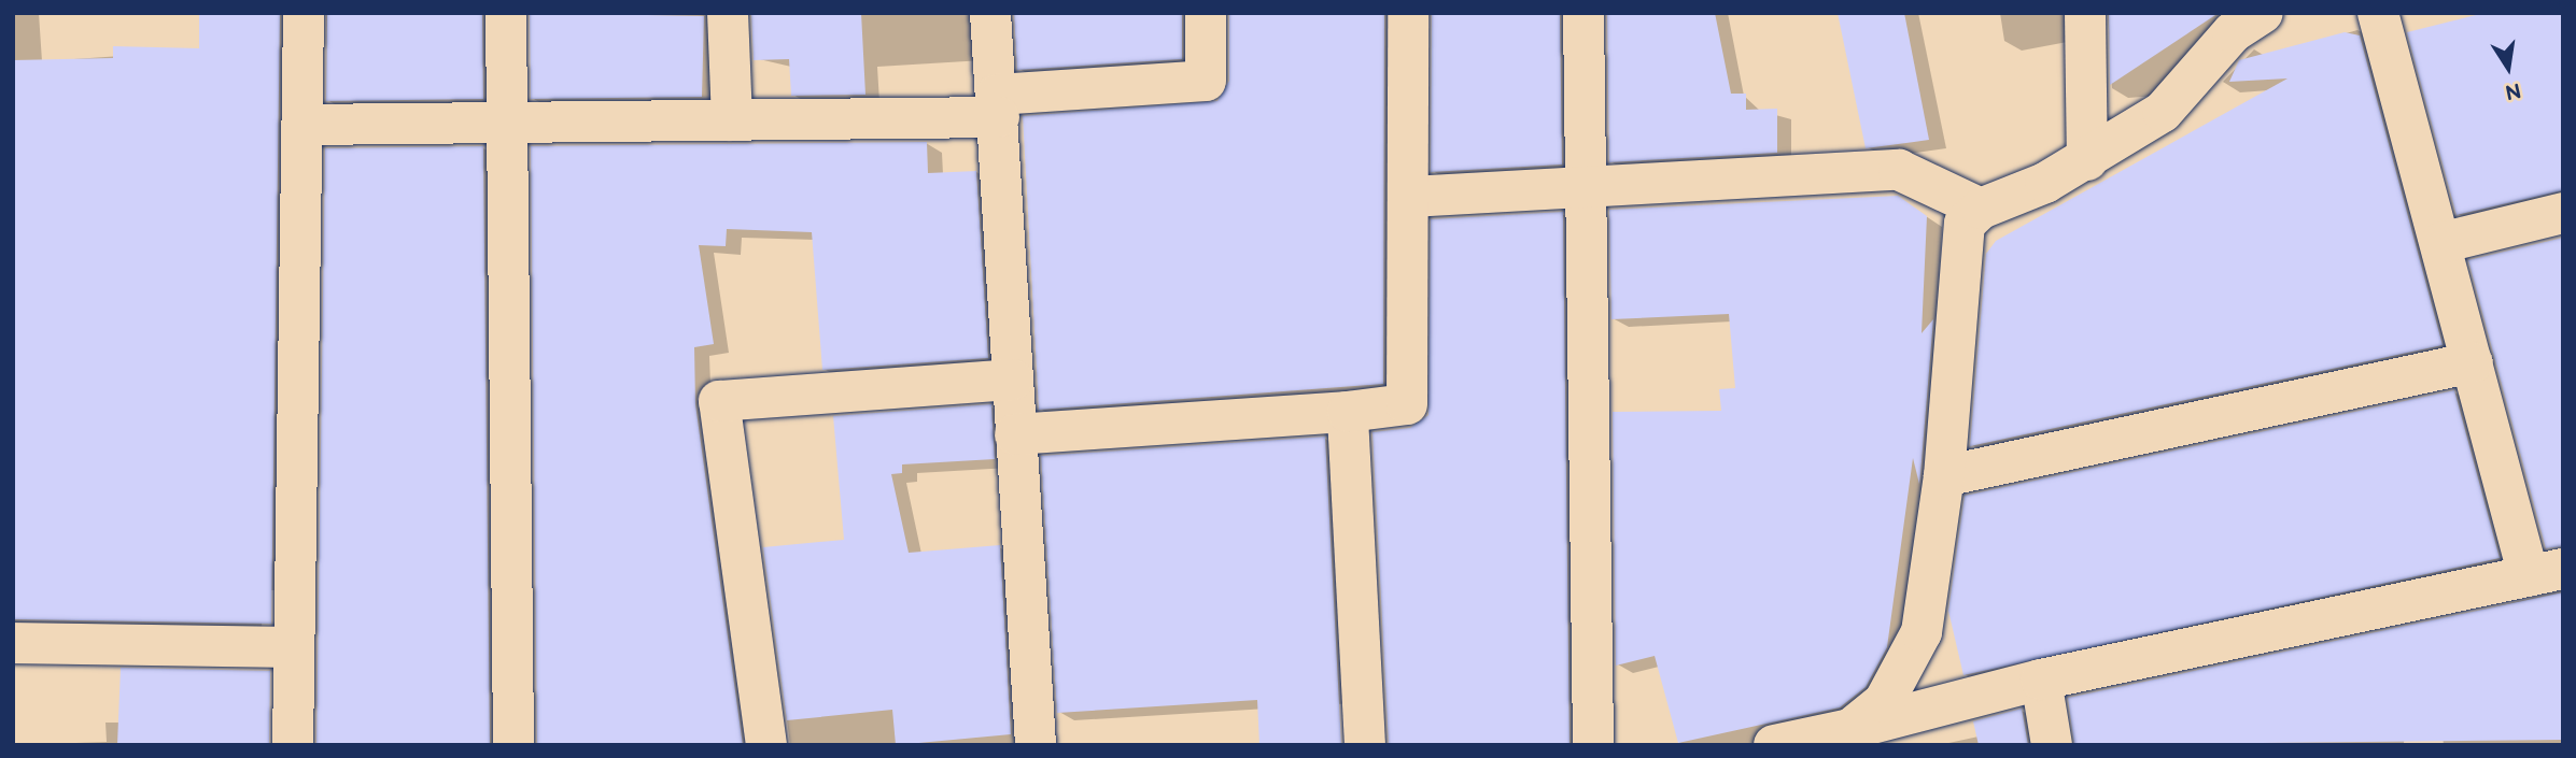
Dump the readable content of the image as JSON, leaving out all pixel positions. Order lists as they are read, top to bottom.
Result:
{
  "north": "bottom"
}
